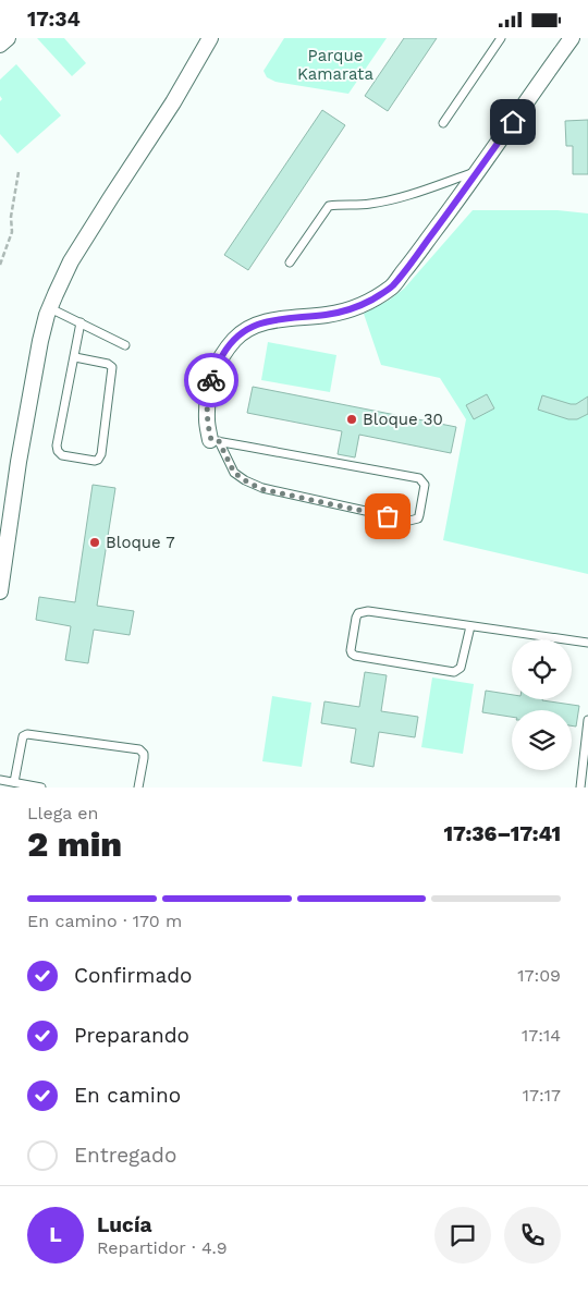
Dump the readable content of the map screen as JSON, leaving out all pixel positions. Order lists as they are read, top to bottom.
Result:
{
  "parks": ["Parque Kamarata"],
  "places": ["Bloque 30", "Bloque 7"],
  "page": {
    "status": "17:34",
    "heading": ["2 min", "Llega en", "17:36–17:41"],
    "panel": ["Lucía", "Repartidor · 4.9"],
    "bar": "En camino · 170 m",
    "list": [
      ["Confirmado", "17:09"],
      ["Preparando", "17:14"],
      ["En camino", "17:17"],
      "Entregado"
    ],
    "round": "L"
  }
}
